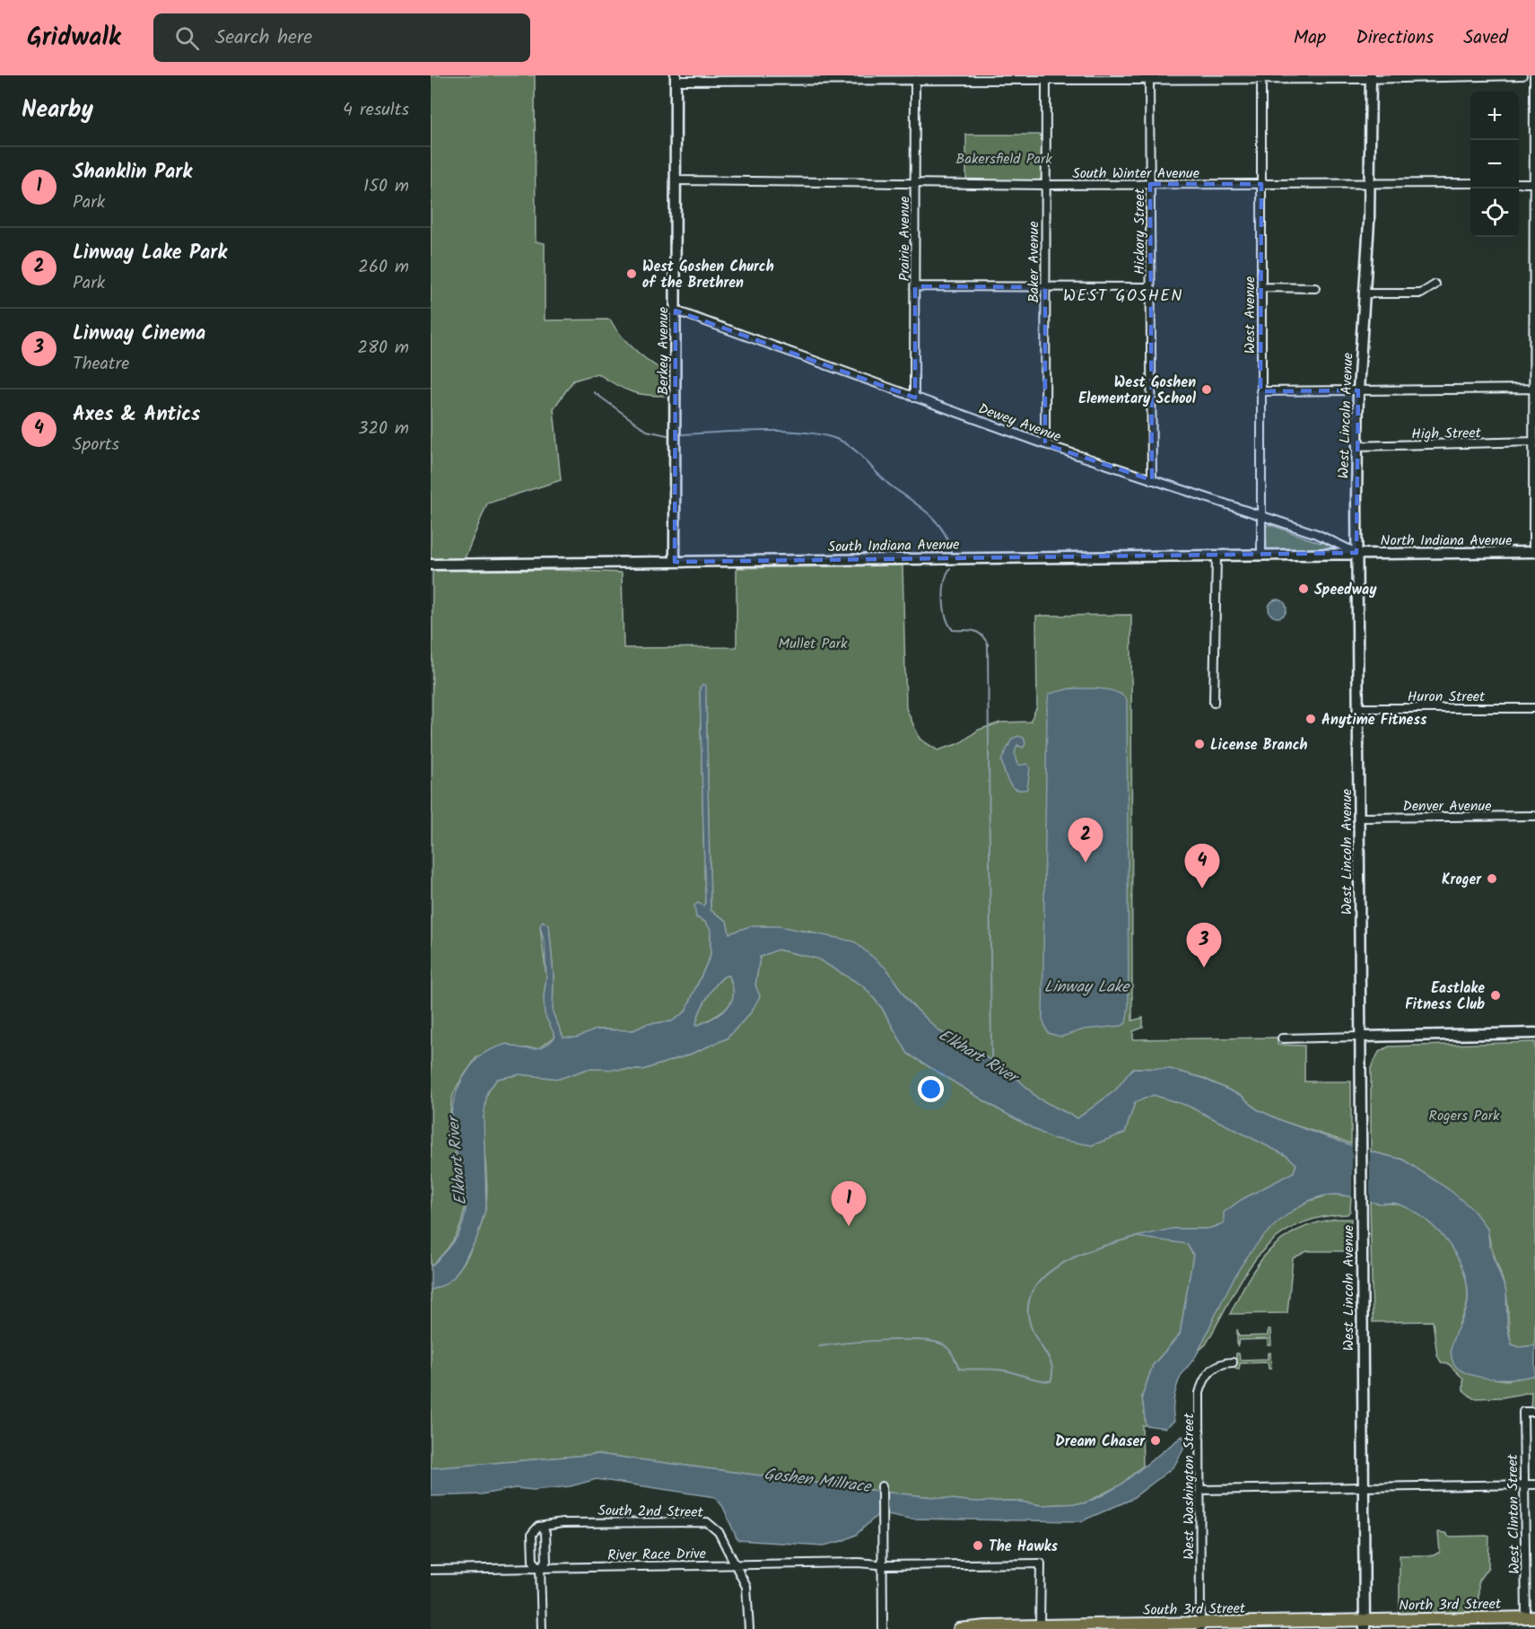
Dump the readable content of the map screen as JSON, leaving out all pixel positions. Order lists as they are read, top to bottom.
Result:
{
  "streets": {
    "main road": ["North 3rd Street", "South 3rd Street"],
    "street": [
      "South Winter Avenue",
      "Hickory Street",
      "Prairie Avenue",
      "Baker Avenue",
      "West Avenue",
      "Berkey Avenue",
      "West Lincoln Avenue",
      "Dewey Avenue",
      "High Street",
      "North Indiana Avenue",
      "South Indiana Avenue",
      "Huron Street",
      "Denver Avenue",
      "West Washington Street",
      "South 2nd Street",
      "West Clinton Street",
      "River Race Drive"
    ]
  },
  "crossings": [
    ["South Winter Avenue", "Hickory Street"],
    ["South Winter Avenue", "Prairie Avenue"],
    ["South Winter Avenue", "Baker Avenue"],
    ["South Winter Avenue", "West Avenue"],
    ["South Winter Avenue", "Berkey Avenue"],
    ["South Winter Avenue", "West Lincoln Avenue"],
    ["Hickory Street", "Dewey Avenue"],
    ["Prairie Avenue", "Dewey Avenue"],
    ["Baker Avenue", "Dewey Avenue"],
    ["West Avenue", "Dewey Avenue"],
    ["West Avenue", "South Indiana Avenue"],
    ["Berkey Avenue", "Dewey Avenue"],
    ["Berkey Avenue", "South Indiana Avenue"],
    ["West Lincoln Avenue", "Dewey Avenue"],
    ["West Lincoln Avenue", "High Street"],
    ["West Lincoln Avenue", "North Indiana Avenue"],
    ["West Lincoln Avenue", "South Indiana Avenue"],
    ["West Lincoln Avenue", "Huron Street"],
    ["West Lincoln Avenue", "Denver Avenue"],
    ["West Lincoln Avenue", "North 3rd Street"],
    ["West Lincoln Avenue", "South 3rd Street"],
    ["Dewey Avenue", "North Indiana Avenue"],
    ["Dewey Avenue", "South Indiana Avenue"],
    ["North Indiana Avenue", "South Indiana Avenue"],
    ["West Washington Street", "South 3rd Street"],
    ["South 2nd Street", "River Race Drive"],
    ["West Clinton Street", "North 3rd Street"],
    ["River Race Drive", "South 3rd Street"],
    ["North 3rd Street", "South 3rd Street"]
  ],
  "districts": ["WEST GOSHEN"],
  "water": ["Linway Lake", "Elkhart River", "Goshen Millrace"],
  "parks": ["Bakersfield Park", "Mullet Park", "Rogers Park"],
  "places": [
    "West Goshen Church of the Brethren",
    "West Goshen Elementary School",
    "Speedway",
    "Anytime Fitness",
    "License Branch",
    "Kroger",
    "Eastlake Fitness Club",
    "Dream Chaser",
    "The Hawks"
  ],
  "page": {
    "header": "Gridwalk",
    "search": "Search here",
    "nav": ["Map", "Directions", "Saved"],
    "heading": ["Nearby", "4 results"],
    "map_buttons": ["+", "−"],
    "list": [
      {
        "mark": "1",
        "name": "Shanklin Park",
        "note": "Park",
        "value": "150 m"
      },
      {
        "mark": "2",
        "name": "Linway Lake Park",
        "note": "Park",
        "value": "260 m"
      },
      {
        "mark": "3",
        "name": "Linway Cinema",
        "note": "Theatre",
        "value": "280 m"
      },
      {
        "mark": "4",
        "name": "Axes & Antics",
        "note": "Sports",
        "value": "320 m"
      }
    ],
    "pins": [
      "2",
      "4",
      "3",
      "1"
    ]
  }
}
